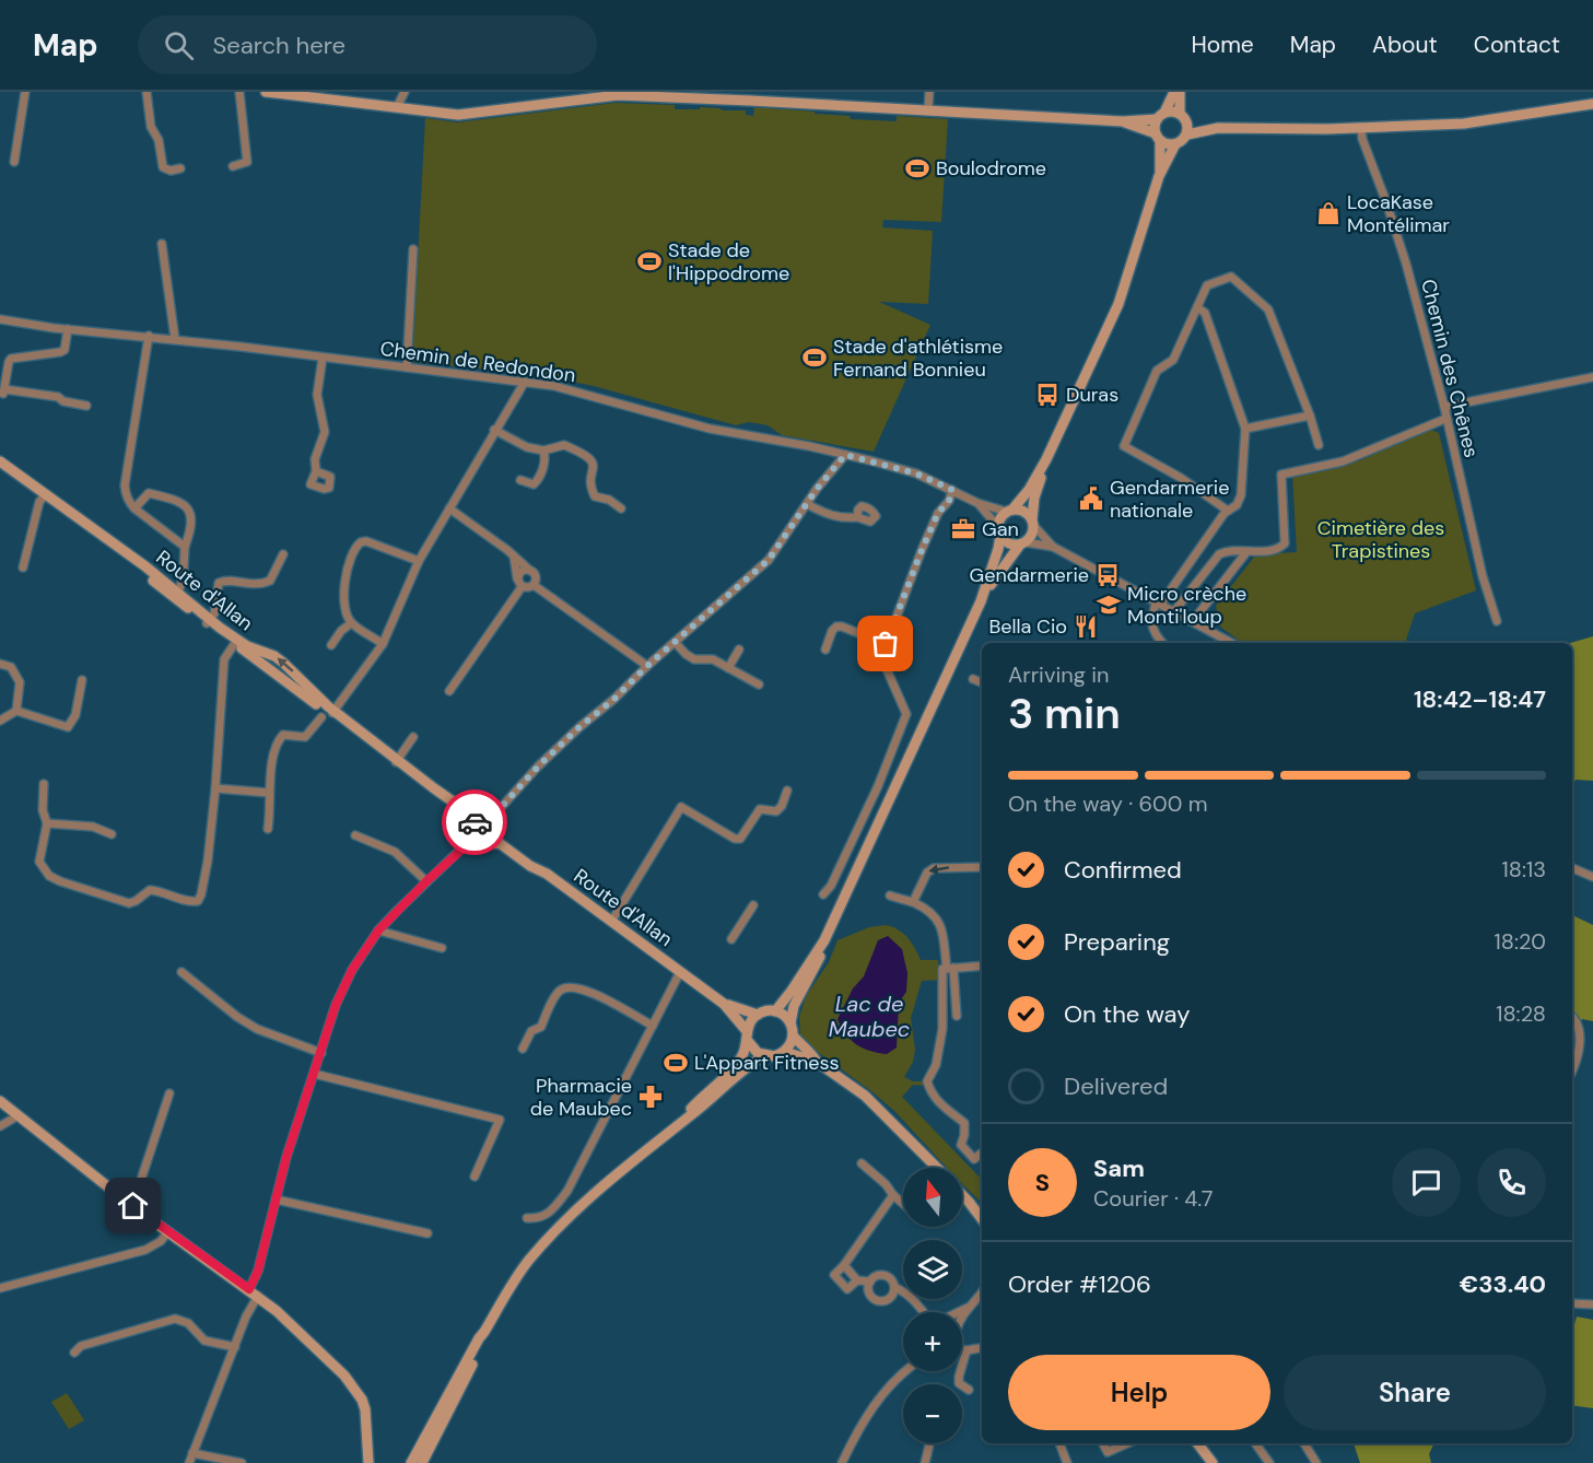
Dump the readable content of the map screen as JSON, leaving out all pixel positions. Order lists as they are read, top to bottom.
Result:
{
  "streets": {
    "street": ["Chemin de Redondon", "Chemin des Chênes", "Route d'Allan"]
  },
  "water": ["Lac de Maubec"],
  "parks": ["Cimetière des Trapistines"],
  "places": {
    "sports": [
      "Boulodrome",
      "Stade de l'Hippodrome",
      "Stade d'athlétisme Fernand Bonnieu",
      "L'Appart Fitness"
    ],
    "shop": ["LocaKase Montélimar"],
    "bus stop": ["Duras", "Gendarmerie"],
    "public building": ["Gendarmerie nationale"],
    "office": ["Gan"],
    "school or university": ["Micro crèche Monti'loup"],
    "restaurant": ["Bella Cio"],
    "pharmacy": ["Pharmacie de Maubec"]
  },
  "north": "top",
  "page": {
    "header": "Map",
    "search": "Search here",
    "nav": [
      "Home",
      "Map",
      "About",
      "Contact"
    ],
    "heading": ["3 min", "Arriving in", "18:42–18:47"],
    "panel": [
      "Sam",
      "Courier · 4.7",
      "Order #1206",
      "€33.40"
    ],
    "bar": "On the way · 600 m",
    "list": [
      ["Confirmed", "18:13"],
      ["Preparing", "18:20"],
      ["On the way", "18:28"],
      "Delivered"
    ],
    "round": "S",
    "map_buttons": ["+", "−"],
    "buttons": ["Help", "Share"]
  }
}
